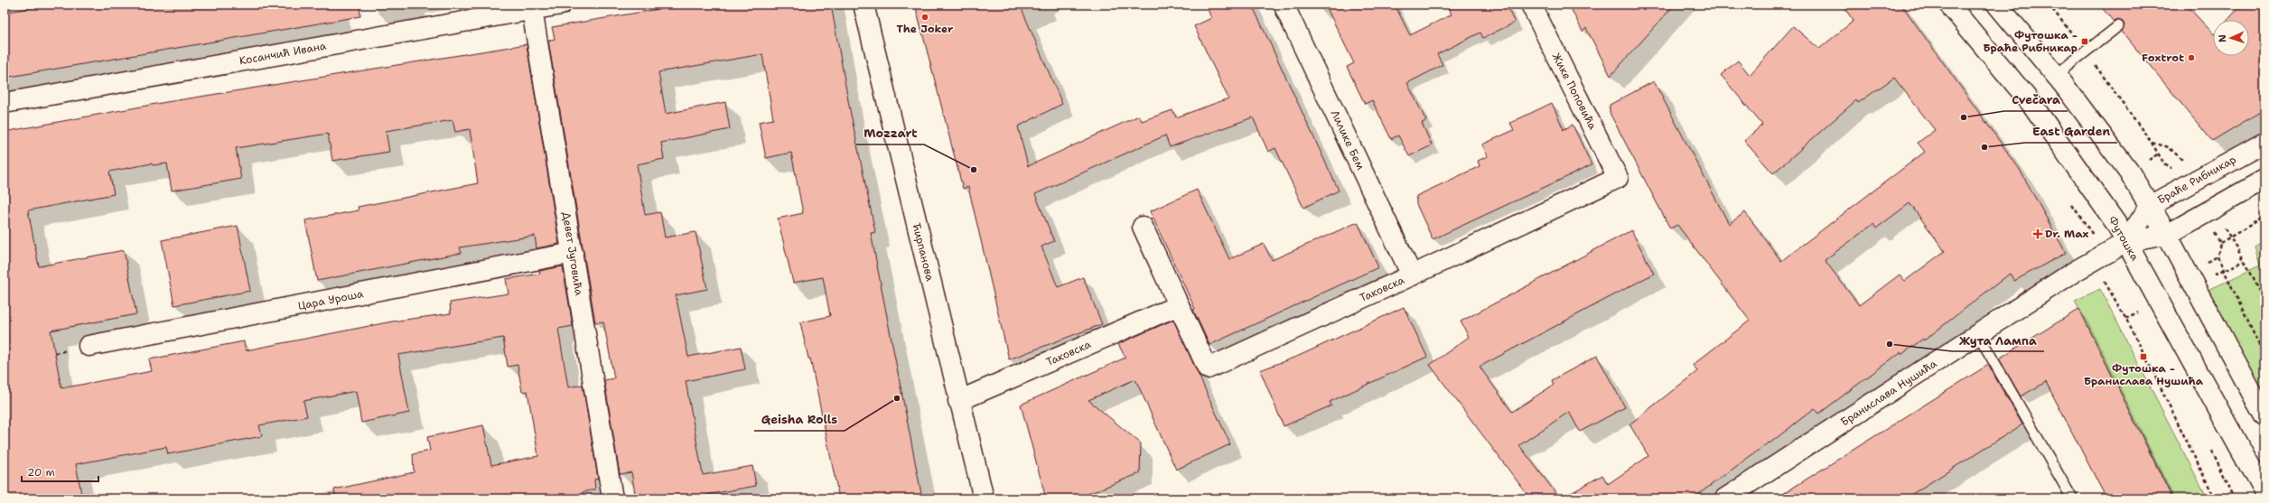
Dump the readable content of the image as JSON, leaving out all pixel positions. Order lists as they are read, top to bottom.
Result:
{
  "streets": {
    "street": [
      "Косанчић Ивана",
      "Жике Поповића",
      "Лилике Бем",
      "Браће Рибникар",
      "Футошка",
      "Ћирпанова",
      "Девет Југовића",
      "Таковска",
      "Цара Уроша",
      "Бранислава Нушића"
    ]
  },
  "crossings": [
    ["Косанчић Ивана", "Девет Југовића"],
    ["Жике Поповића", "Таковска"],
    ["Лилике Бем", "Таковска"],
    ["Браће Рибникар", "Футошка"],
    ["Браће Рибникар", "Бранислава Нушића"],
    ["Футошка", "Бранислава Нушића"],
    ["Ћирпанова", "Таковска"],
    ["Девет Југовића", "Цара Уроша"]
  ],
  "places": {
    "other": [
      "The Joker",
      "Foxtrot",
      "Cvečara",
      "East Garden",
      "Mozzart",
      "Жута Лампа",
      "Geisha Rolls"
    ],
    "transit": ["Футошка - Браће Рибникар", "Футошка - Бранислава Нушића"],
    "health": ["Dr. Max"]
  },
  "scale_bar": "20 m",
  "north": "left"
}
